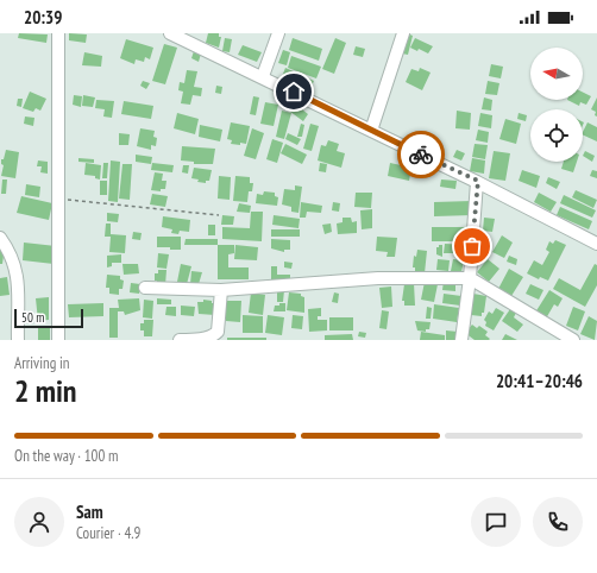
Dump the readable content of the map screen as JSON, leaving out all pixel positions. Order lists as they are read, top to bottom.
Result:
{
  "scale_bar": "50 m",
  "north": "left",
  "page": {
    "status": "20:39",
    "scale": "50 m",
    "heading": ["2 min", "Arriving in", "20:41–20:46"],
    "panel": ["Sam", "Courier · 4.9"],
    "bar": "On the way · 100 m"
  }
}
